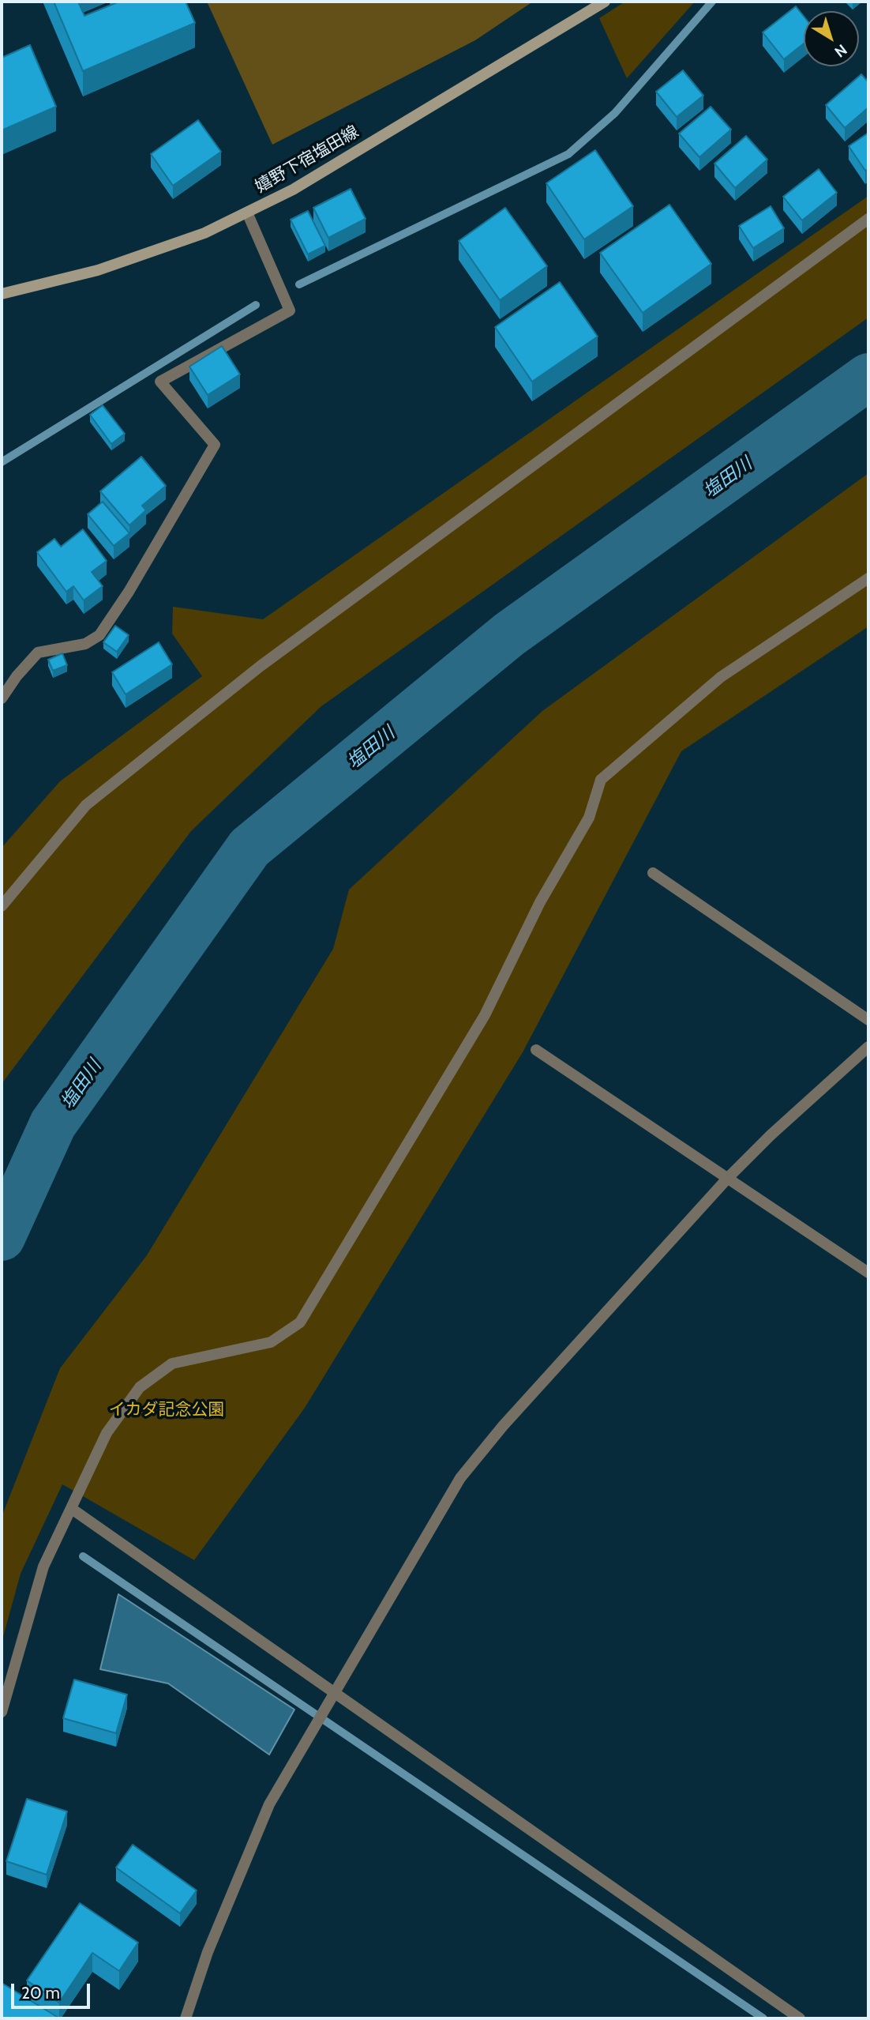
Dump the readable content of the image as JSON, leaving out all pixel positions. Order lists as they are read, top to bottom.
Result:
{
  "streets": {
    "main road": ["嬉野下宿塩田線"]
  },
  "water": ["塩田川"],
  "parks": ["イカダ記念公園"],
  "scale_bar": "20 m",
  "north": "bottom right"
}
